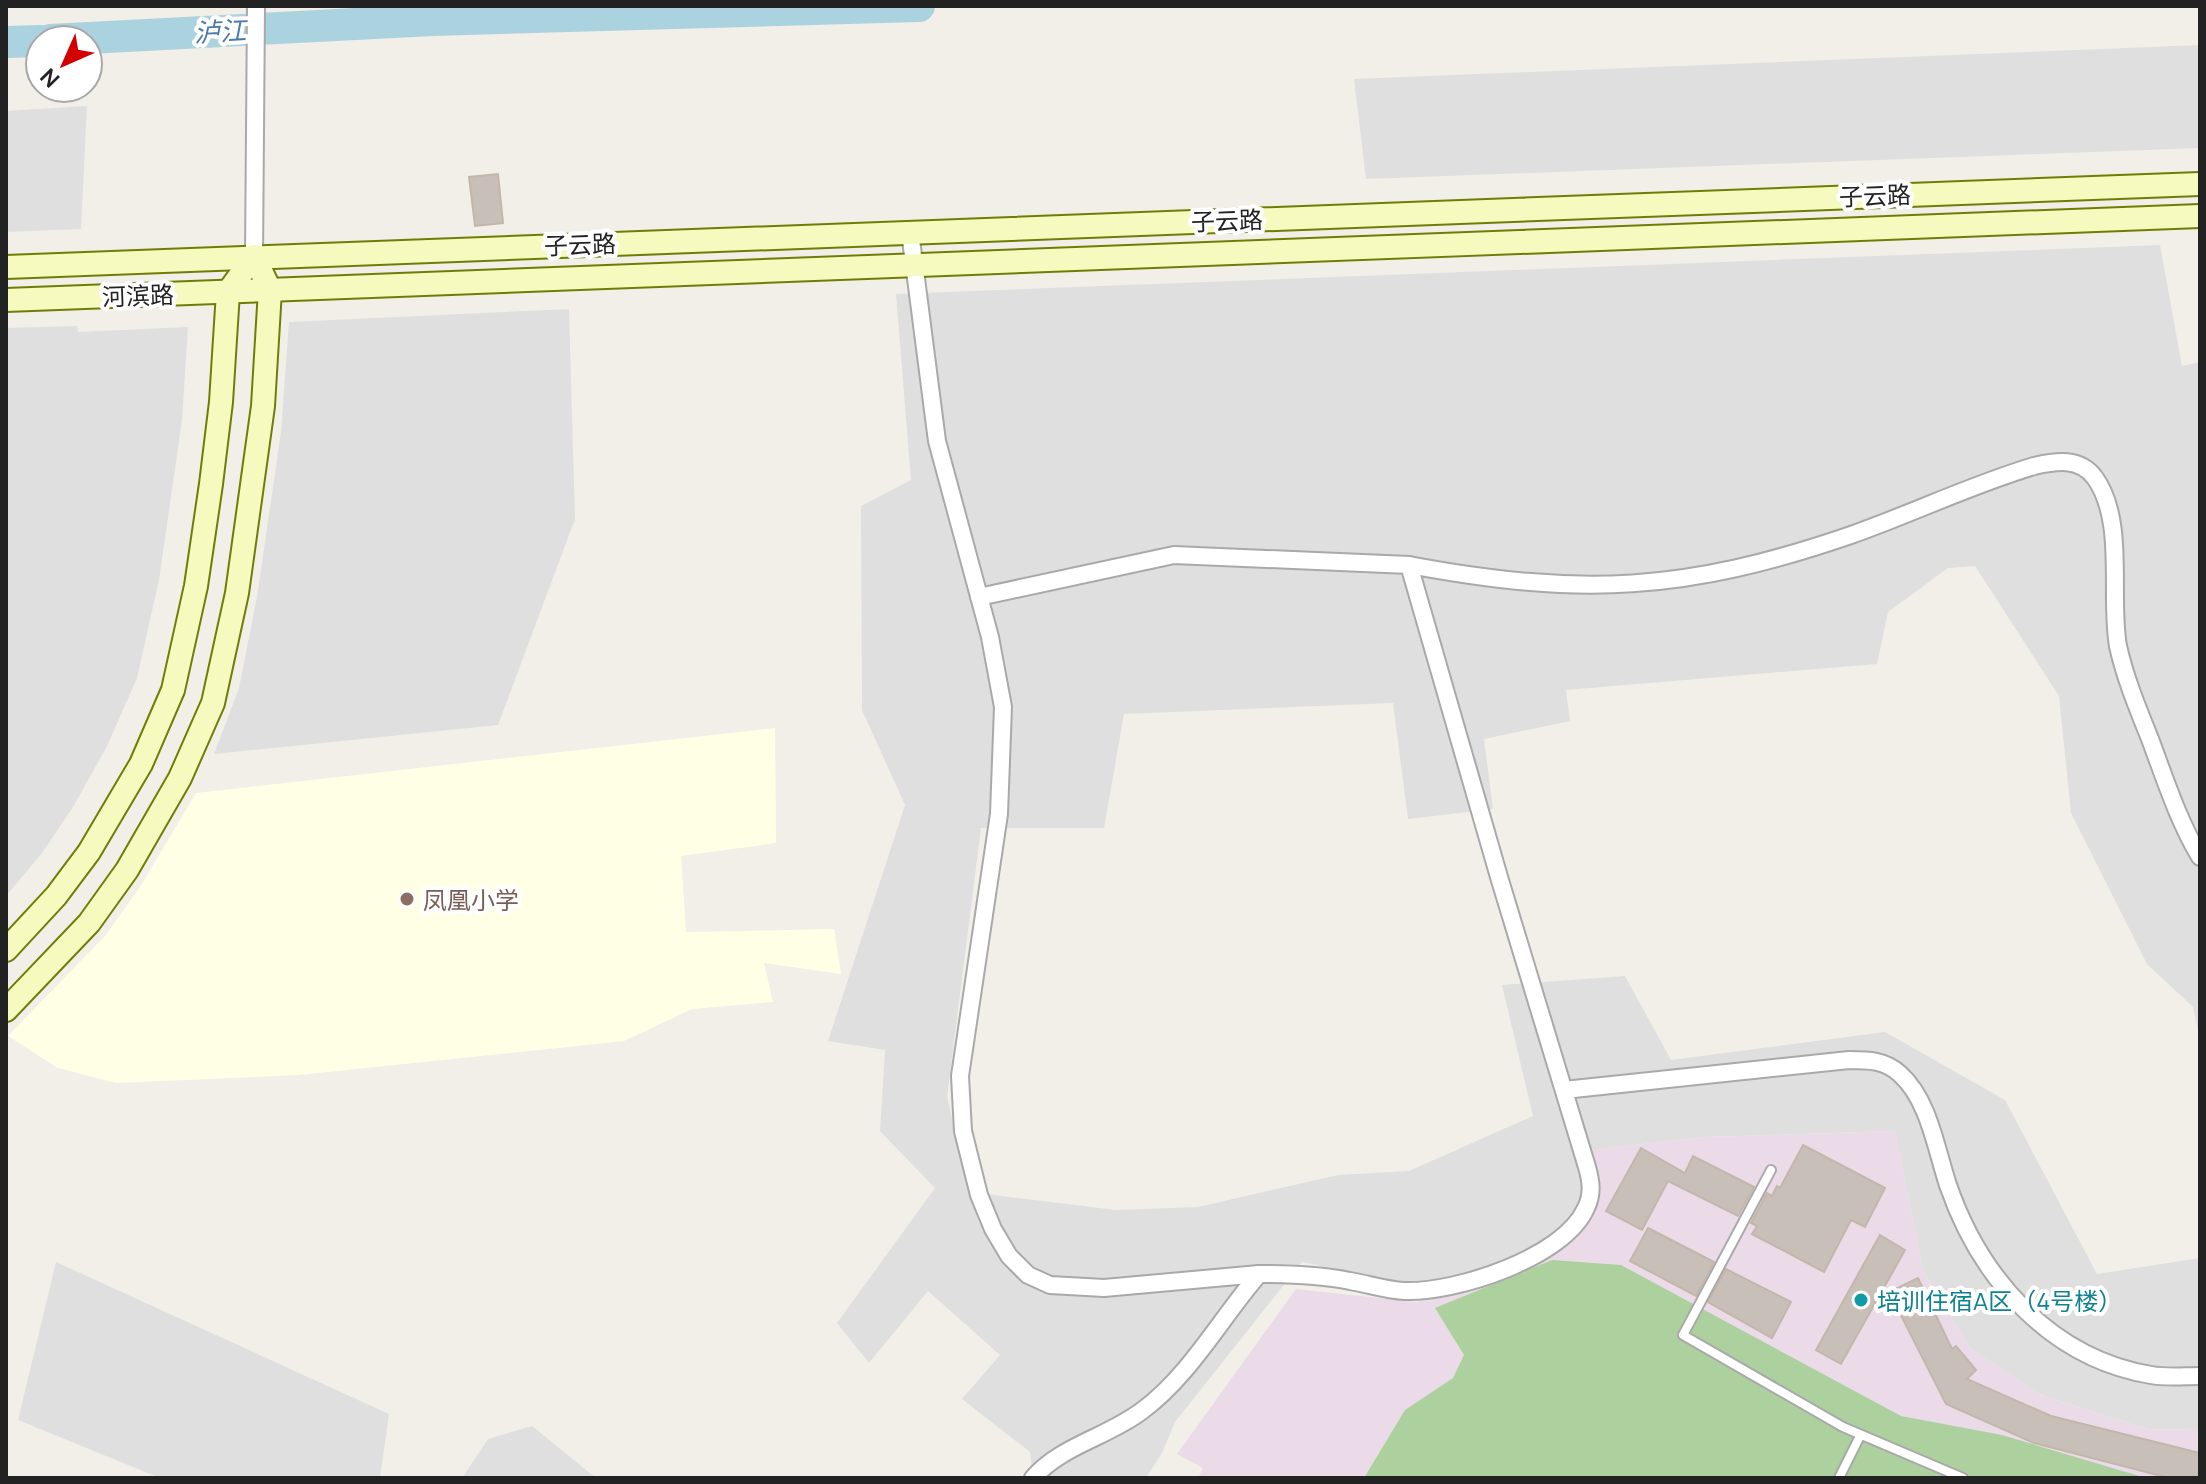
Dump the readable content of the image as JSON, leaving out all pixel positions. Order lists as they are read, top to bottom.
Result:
{
  "streets": {
    "main road": ["子云路", "河滨路"]
  },
  "crossings": [
    ["子云路", "河滨路"]
  ],
  "water": ["泸江"],
  "places": ["凤凰小学", "培训住宿A区（4号楼）"],
  "north": "bottom left"
}
